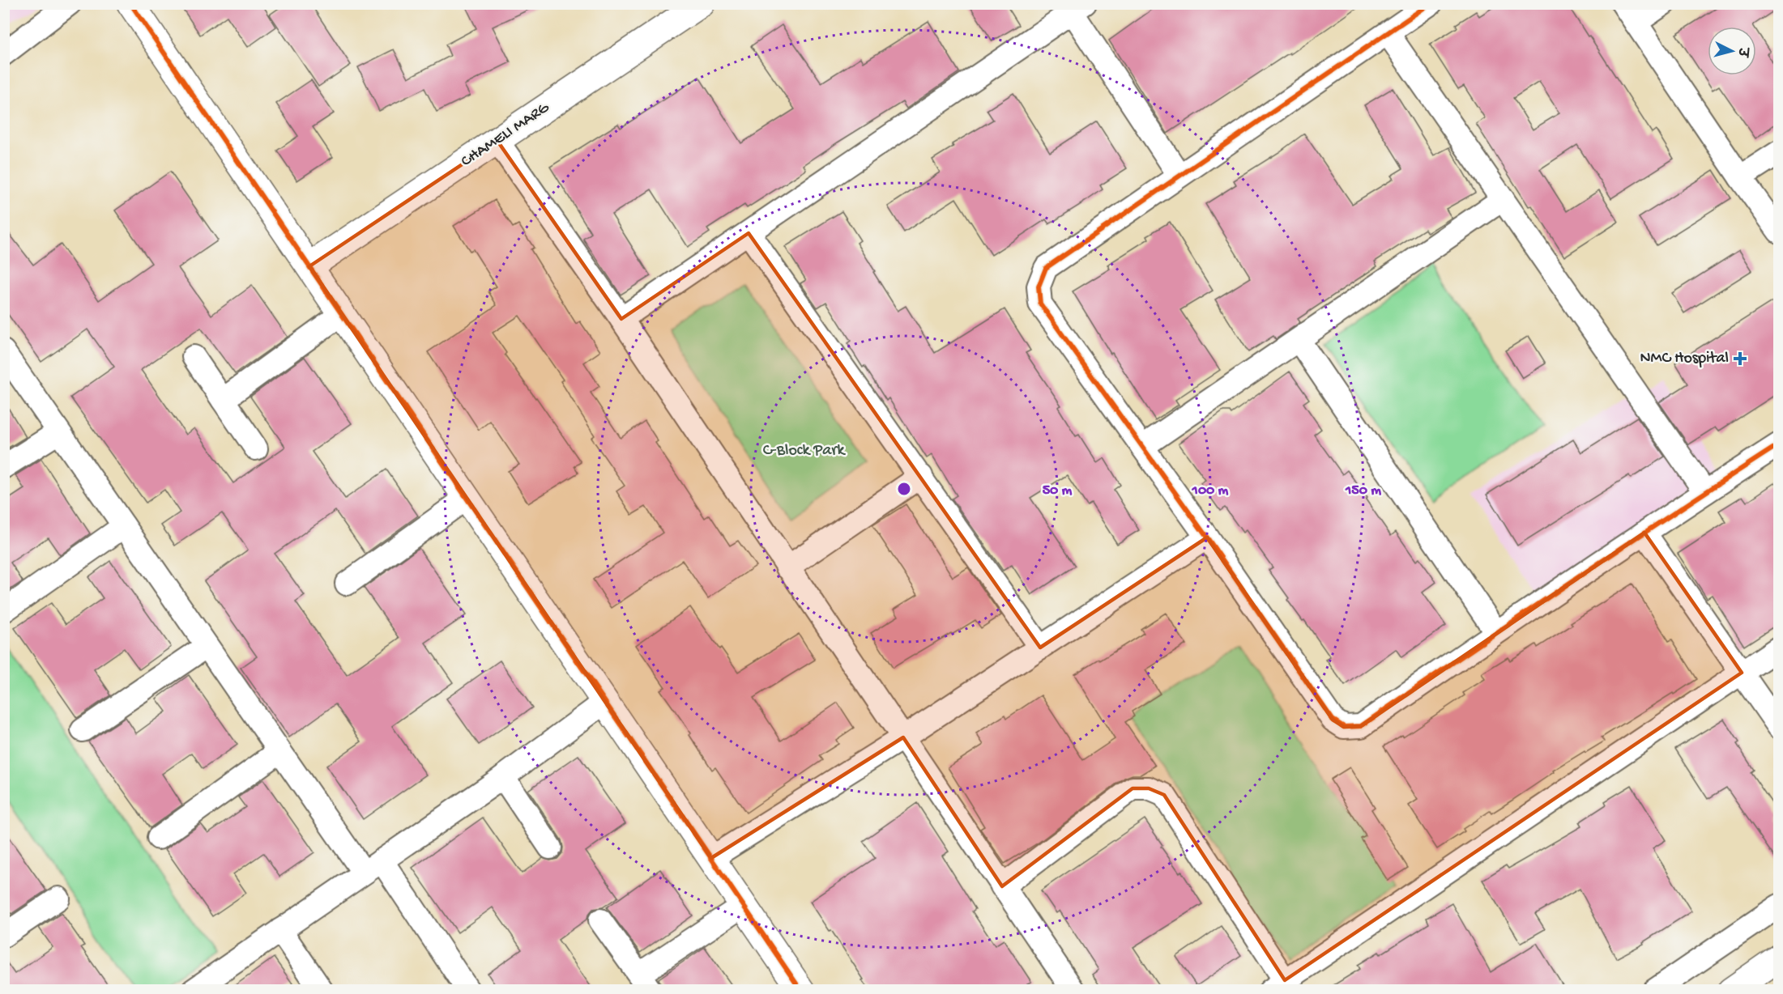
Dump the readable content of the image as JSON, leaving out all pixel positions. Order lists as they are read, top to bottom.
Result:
{
  "streets": {
    "street": ["CHAMELI MARG"]
  },
  "parks": ["C-Block Park"],
  "places": {
    "health": ["NMC Hospital"]
  },
  "north": "right",
  "rings": ["50 m", "100 m", "150 m"]
}
